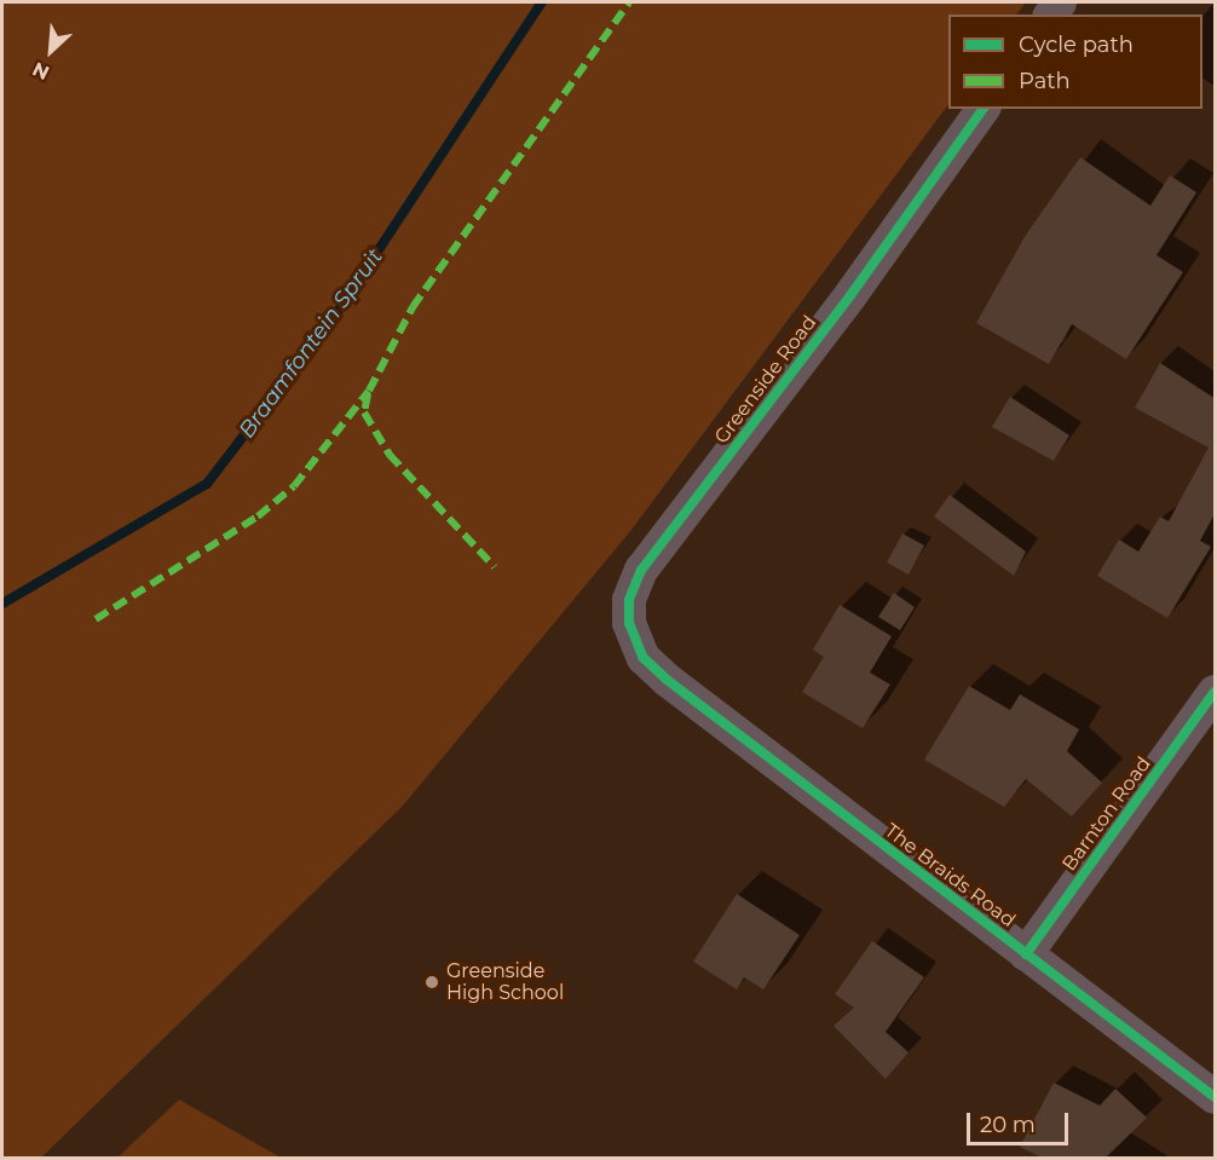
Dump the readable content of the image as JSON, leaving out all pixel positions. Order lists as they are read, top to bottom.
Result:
{
  "streets": {
    "street": ["Greenside Road", "Barnton Road", "The Braids Road"]
  },
  "crossings": [
    ["Greenside Road", "The Braids Road"],
    ["Barnton Road", "The Braids Road"]
  ],
  "water": ["Braamfontein Spruit"],
  "places": ["Greenside High School"],
  "legend": ["Cycle path", "Path"],
  "scale_bar": "20 m",
  "north": "bottom left"
}
